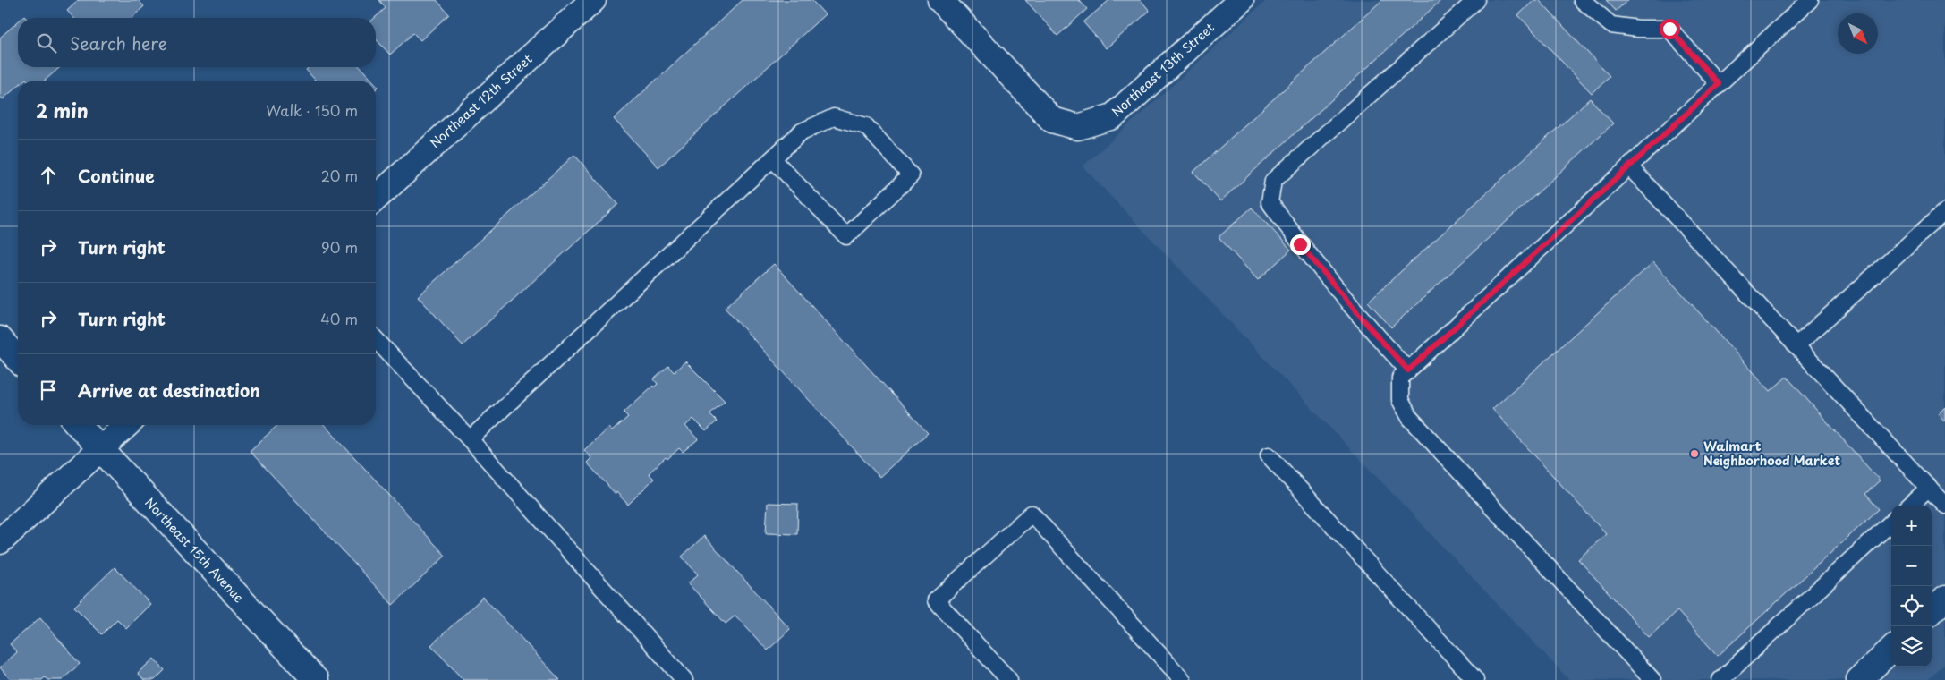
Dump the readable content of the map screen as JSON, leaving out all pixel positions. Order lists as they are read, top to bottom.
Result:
{
  "streets": {
    "street": ["Northeast 13th Street", "Northeast 12th Street", "Northeast 15th Avenue"]
  },
  "places": ["Walmart Neighborhood Market"],
  "north": "bottom right",
  "page": {
    "search": "Search here",
    "heading": ["2 min", "Walk · 150 m"],
    "list": [
      ["Continue", "20 m"],
      ["Turn right", "90 m"],
      ["Turn right", "40 m"],
      "Arrive at destination"
    ],
    "map_buttons": ["+", "−"]
  }
}
